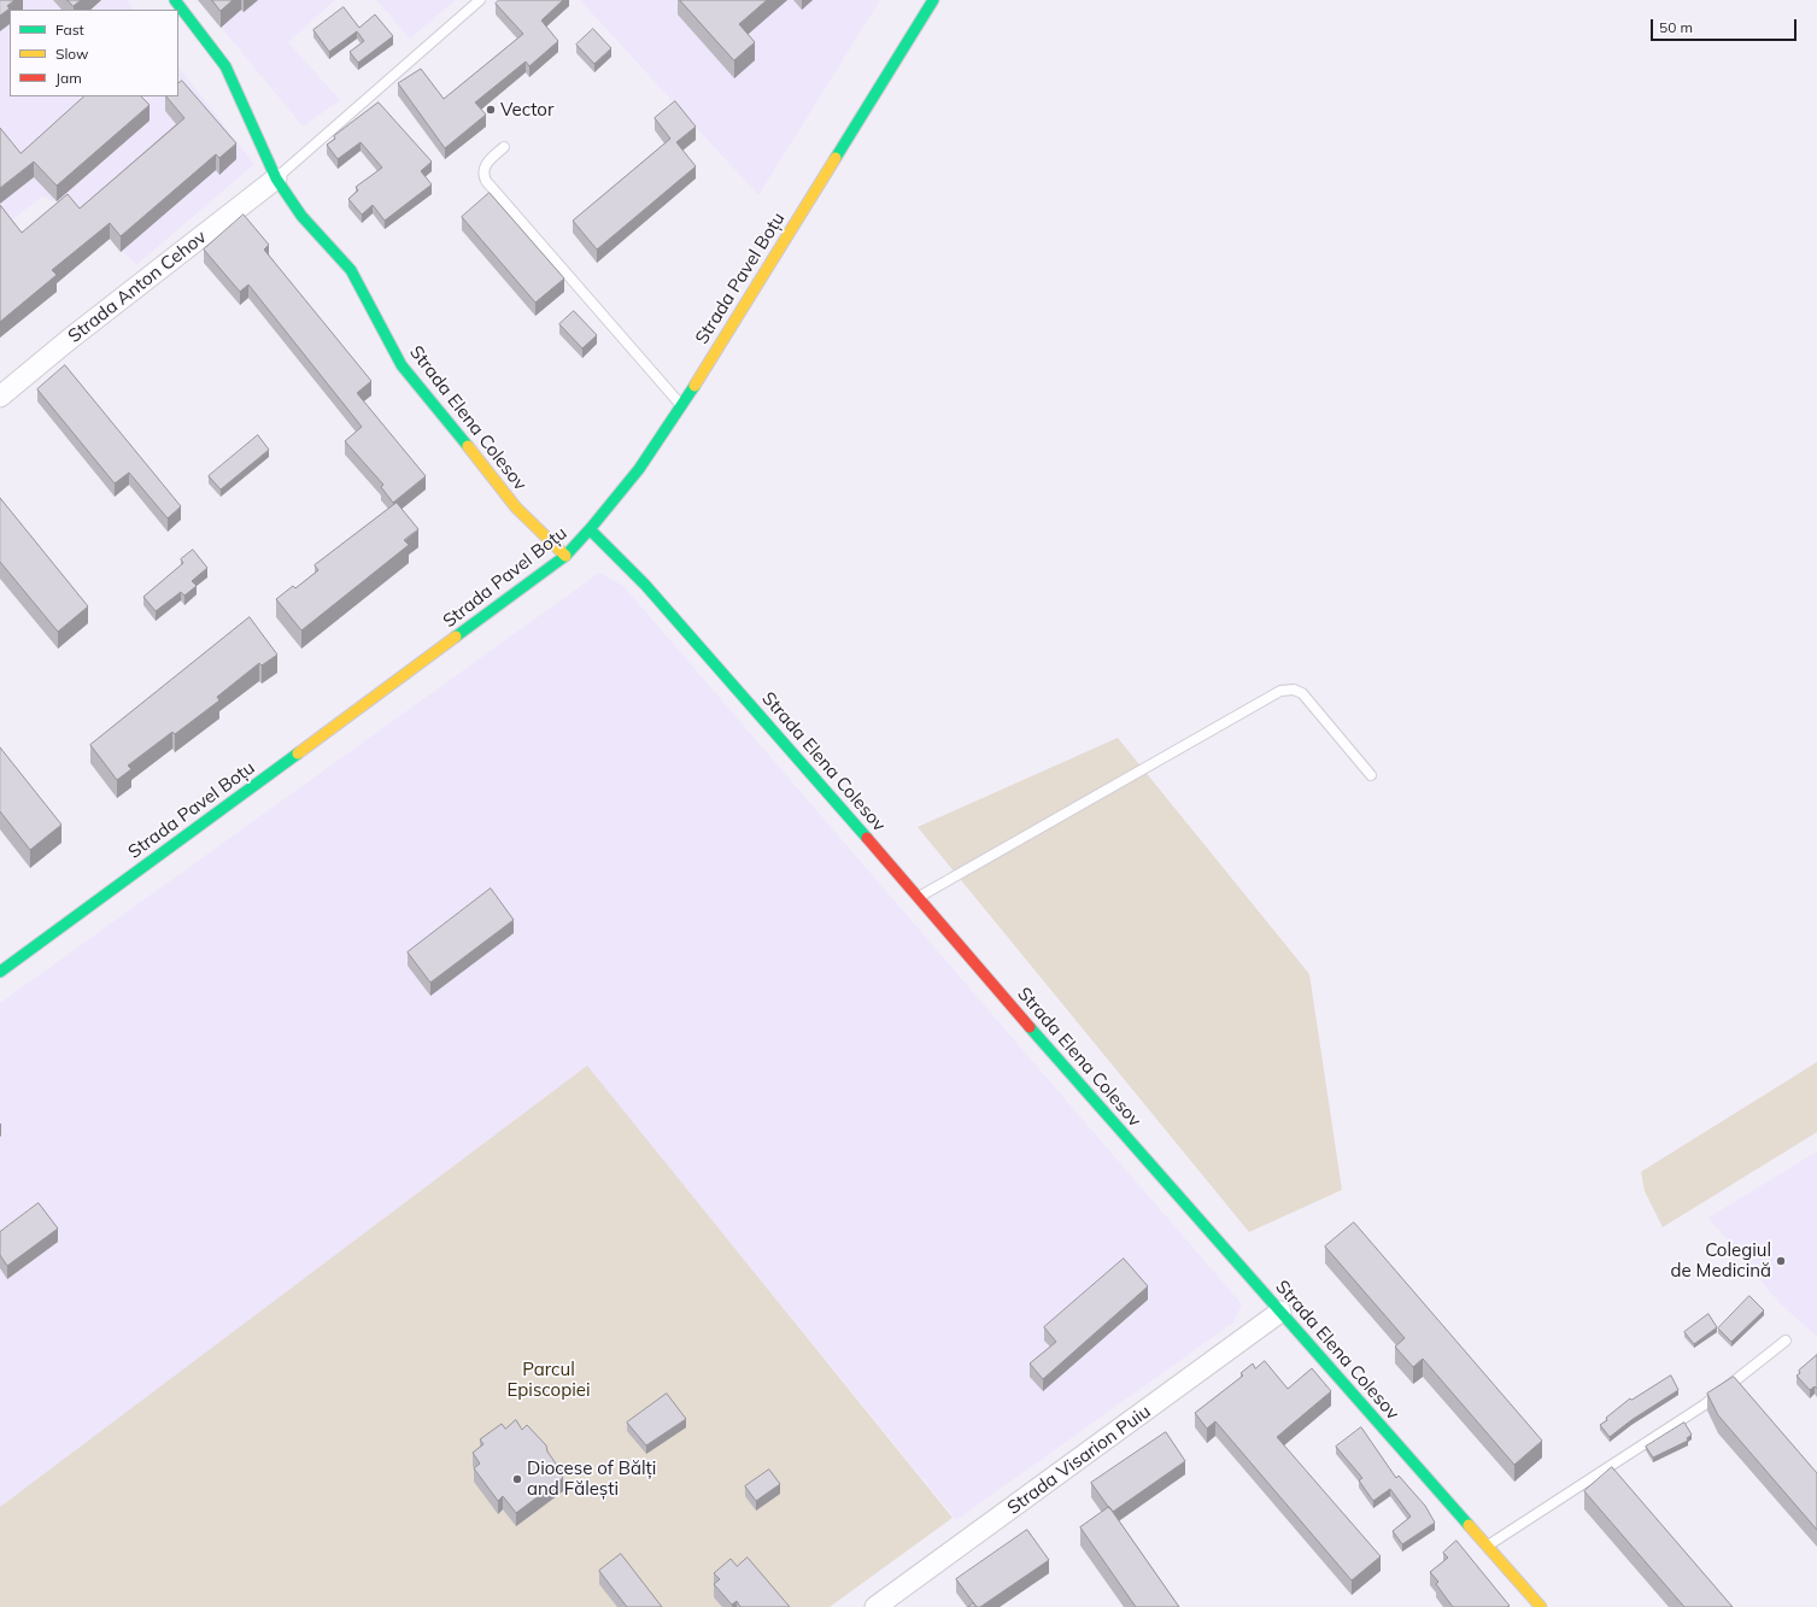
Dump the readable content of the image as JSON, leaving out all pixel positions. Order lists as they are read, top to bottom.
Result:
{
  "streets": {
    "street": [
      "Strada Pavel Boțu",
      "Strada Anton Cehov",
      "Strada Elena Colesov",
      "Strada Visarion Puiu"
    ]
  },
  "crossings": [
    ["Strada Pavel Boțu", "Strada Elena Colesov"],
    ["Strada Anton Cehov", "Strada Elena Colesov"],
    ["Strada Elena Colesov", "Strada Visarion Puiu"]
  ],
  "parks": ["Parcul Episcopiei"],
  "places": ["Vector", "Colegiul de Medicină", "Diocese of Bălți and Fălești"],
  "legend": ["Fast", "Slow", "Jam"],
  "scale_bar": "50 m"
}
